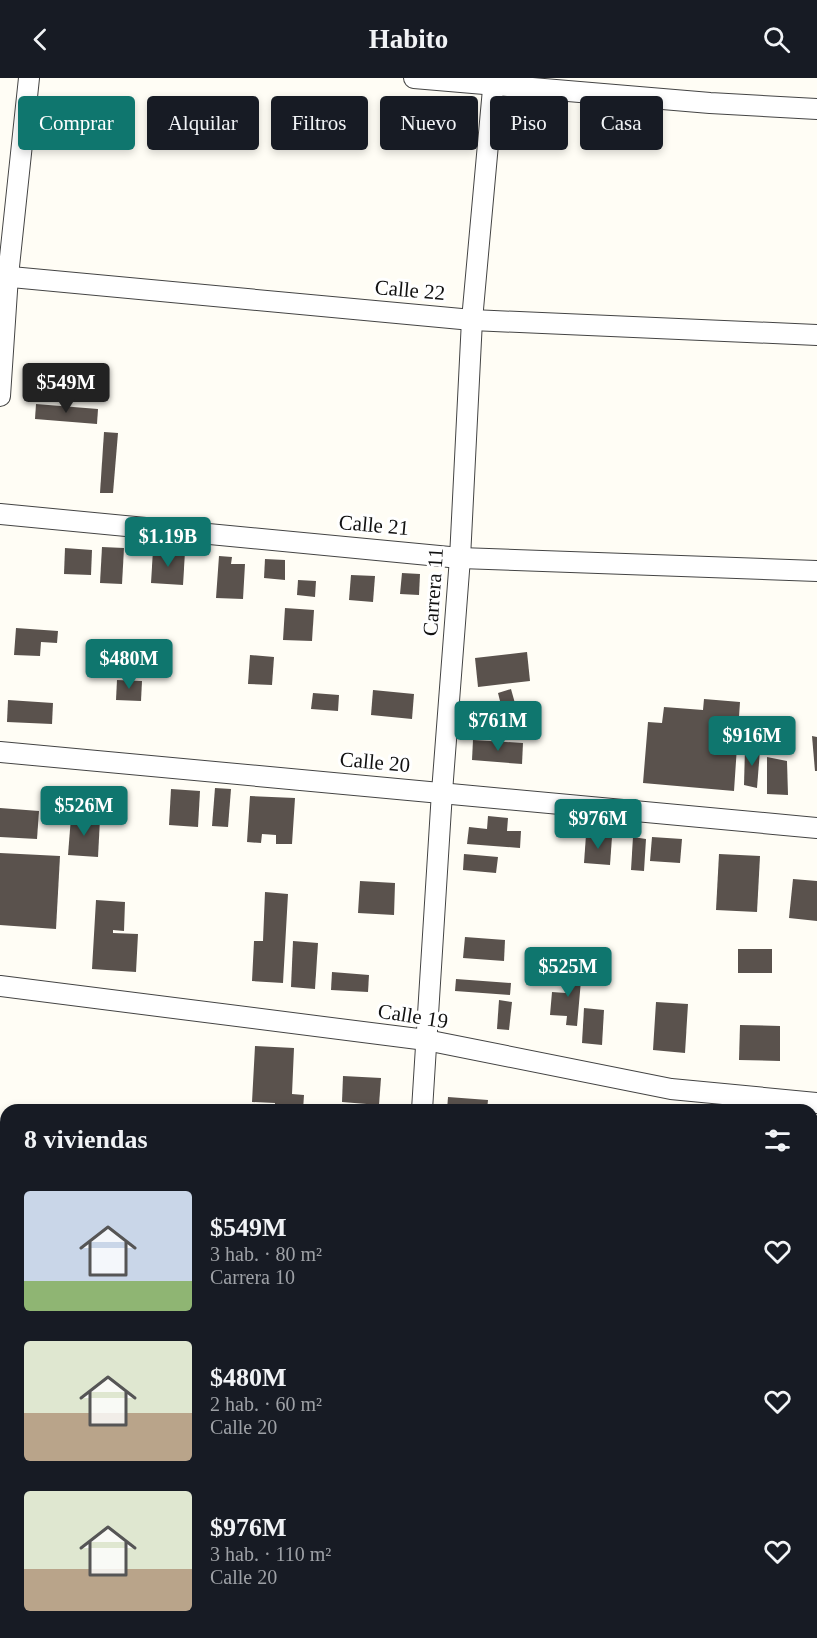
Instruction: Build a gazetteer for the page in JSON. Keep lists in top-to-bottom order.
{
  "streets": {
    "street": [
      "Calle 22",
      "Calle 21",
      "Carrera 11",
      "Calle 20",
      "Calle 19"
    ]
  },
  "crossings": [
    ["Calle 22", "Carrera 11"],
    ["Calle 21", "Carrera 11"],
    ["Carrera 11", "Calle 20"],
    ["Carrera 11", "Calle 19"]
  ],
  "page": {
    "header": "Habito",
    "chip": [
      "Comprar",
      "Alquilar",
      "Filtros",
      "Nuevo",
      "Piso",
      "Casa"
    ],
    "price": [
      "$549M",
      "$1.19B",
      "$480M",
      "$761M",
      "$916M",
      "$526M",
      "$976M",
      "$525M"
    ],
    "heading": "8 viviendas",
    "list": [
      {
        "name": "$549M",
        "note": "3 hab. · 80 m² · Carrera 10"
      },
      {
        "name": "$480M",
        "note": "2 hab. · 60 m² · Calle 20"
      },
      {
        "name": "$976M",
        "note": "3 hab. · 110 m² · Calle 20"
      }
    ]
  }
}
